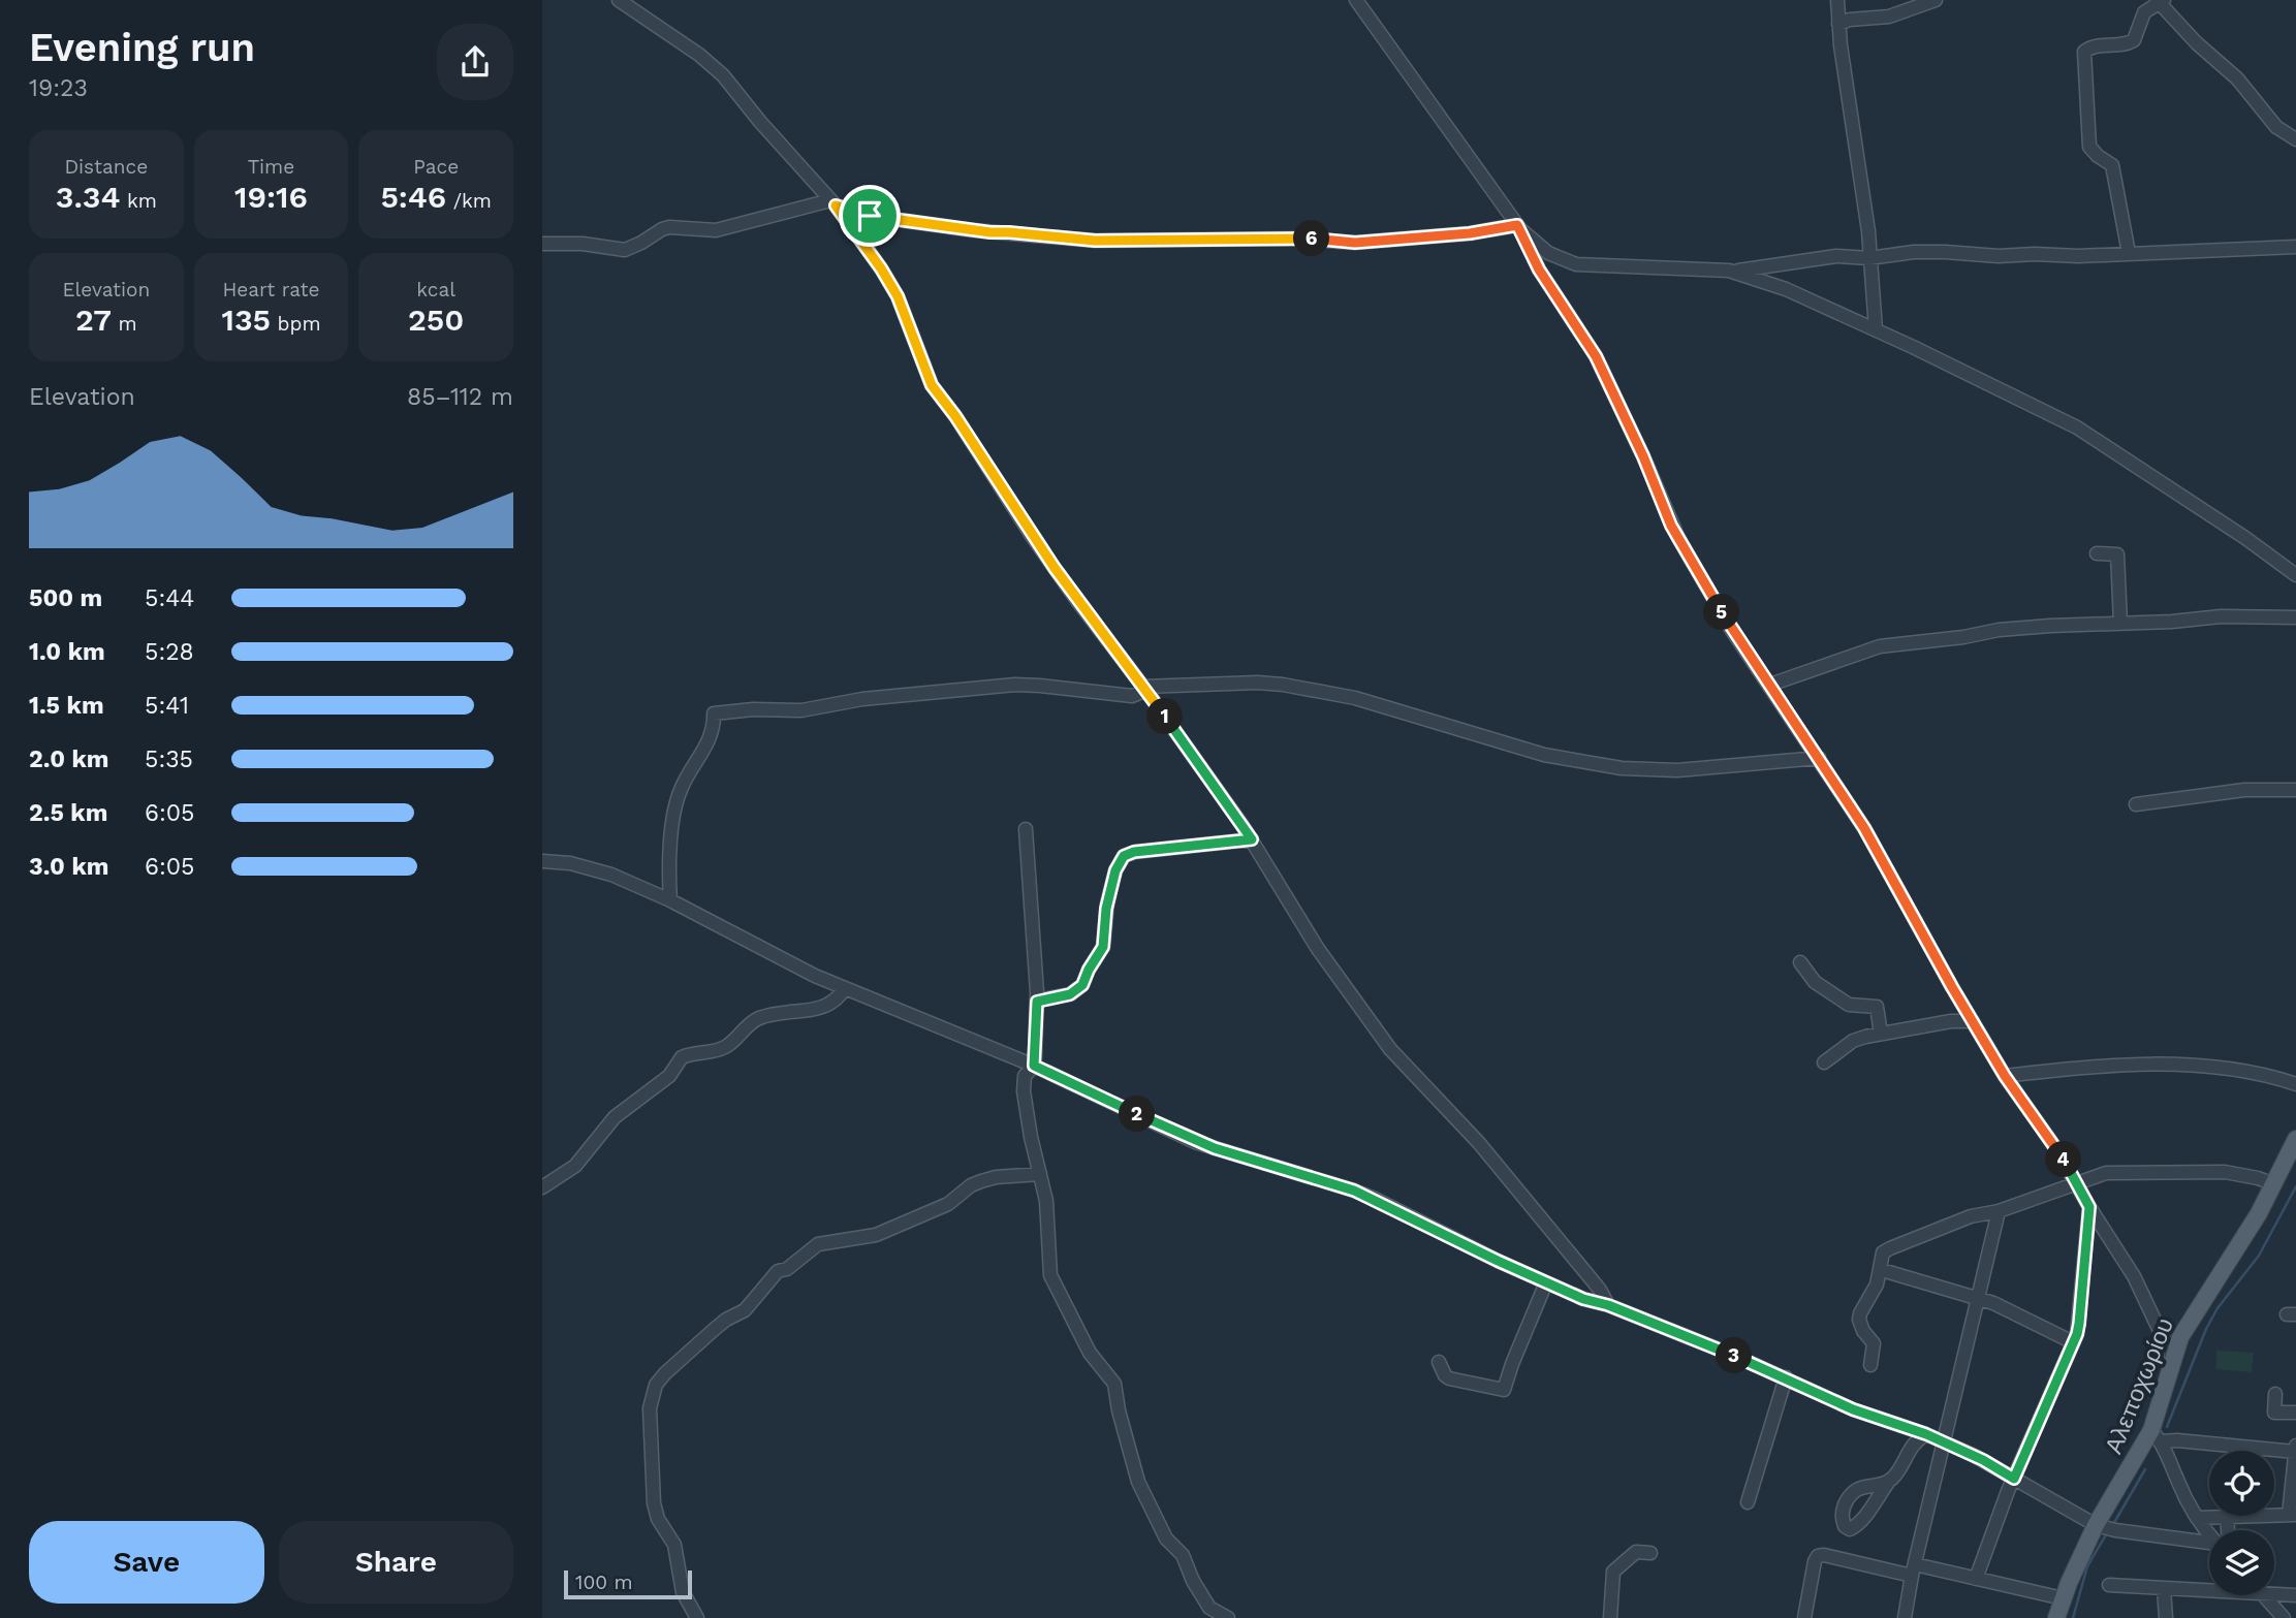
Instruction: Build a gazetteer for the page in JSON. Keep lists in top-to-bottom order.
{
  "streets": {
    "main road": ["Αλεποχωρίου"]
  },
  "scale_bar": "100 m",
  "page": {
    "heading": ["Evening run", "19:23"],
    "stats": [
      ["Distance", "3.34 km"],
      ["Time", "19:16"],
      ["Pace", "5:46 /km"],
      ["Elevation", "27 m"],
      ["Heart rate", "135 bpm"],
      ["kcal", "250"]
    ],
    "pins": [
      "6",
      "5",
      "1",
      "2",
      "4",
      "3"
    ],
    "chart": ["Elevation", "85–112 m"],
    "list": [
      {
        "name": "500 m",
        "note": "5:44"
      },
      {
        "name": "1.0 km",
        "note": "5:28"
      },
      {
        "name": "1.5 km",
        "note": "5:41"
      },
      {
        "name": "2.0 km",
        "note": "5:35"
      },
      {
        "name": "2.5 km",
        "note": "6:05"
      },
      {
        "name": "3.0 km",
        "note": "6:05"
      }
    ],
    "buttons": ["Save", "Share"],
    "scale": "100 m"
  }
}
